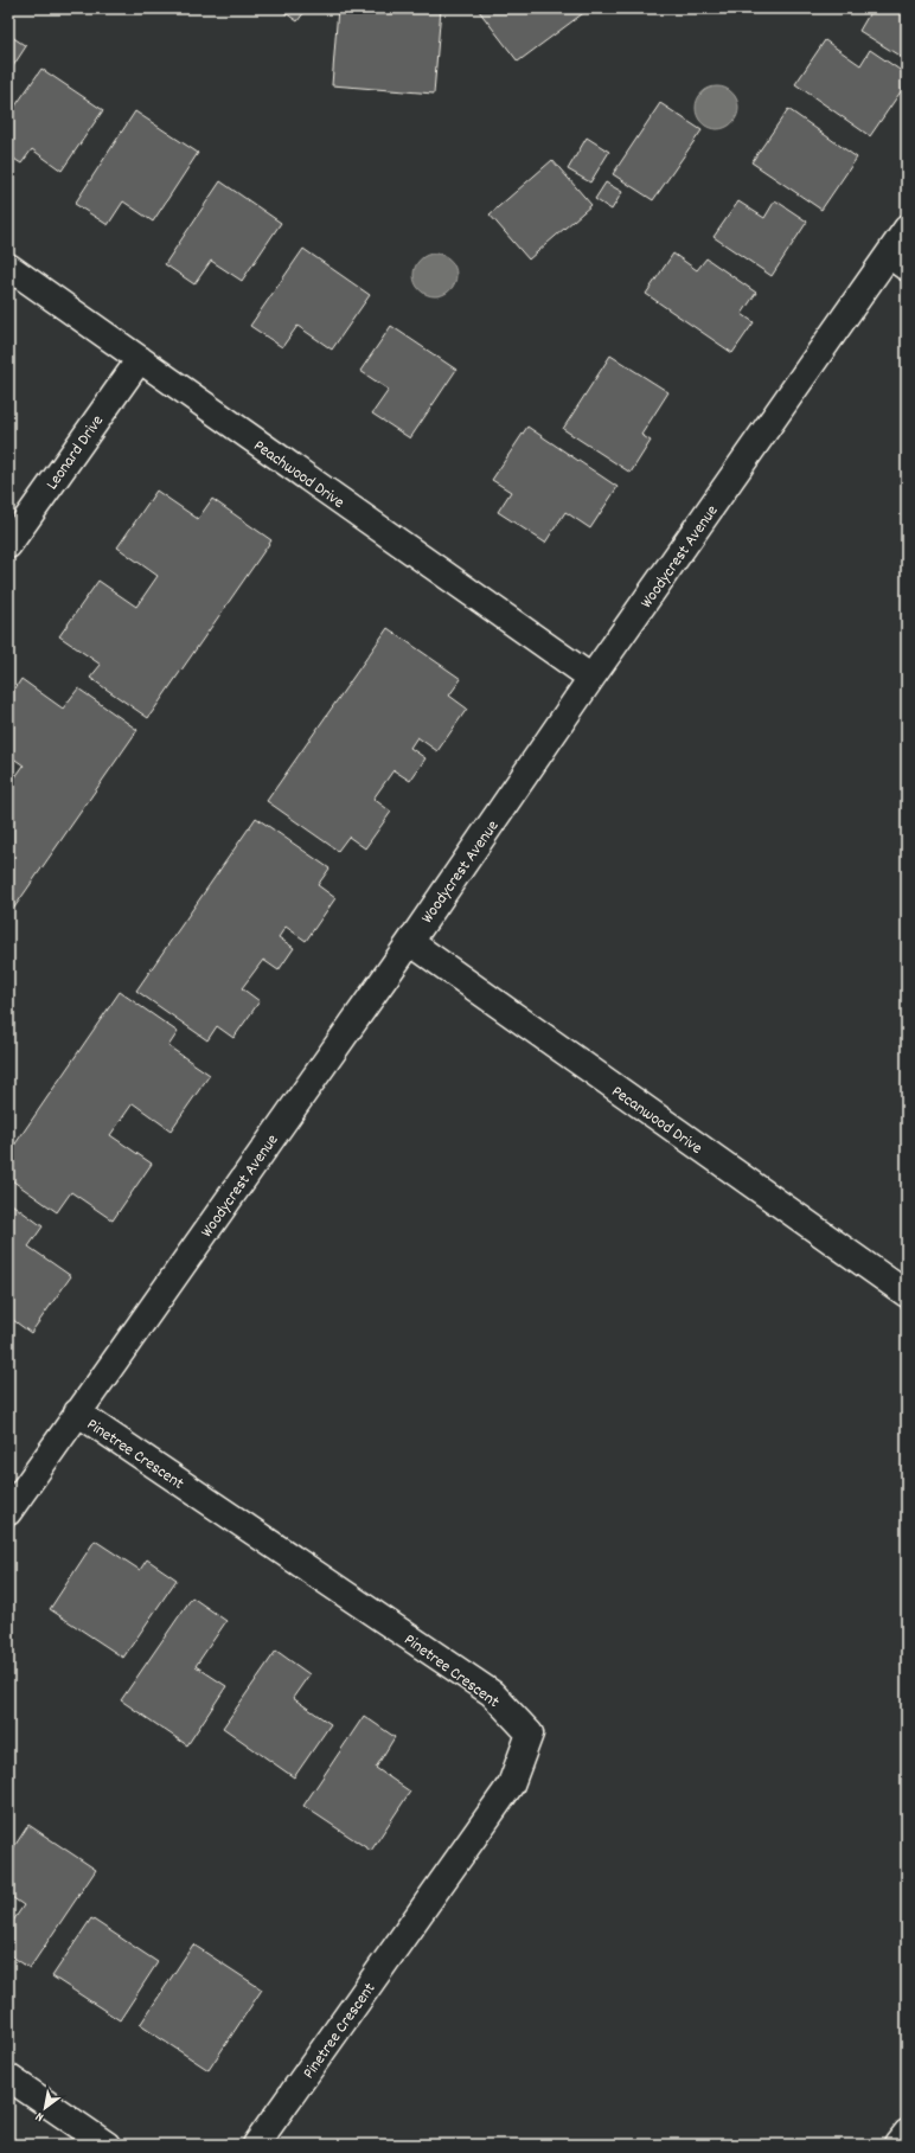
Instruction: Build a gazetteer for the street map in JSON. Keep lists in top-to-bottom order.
{
  "streets": {
    "street": [
      "Leonard Drive",
      "Peachwood Drive",
      "Woodycrest Avenue",
      "Pecanwood Drive",
      "Pinetree Crescent"
    ]
  },
  "crossings": [
    ["Leonard Drive", "Peachwood Drive"],
    ["Peachwood Drive", "Woodycrest Avenue"],
    ["Woodycrest Avenue", "Pecanwood Drive"],
    ["Woodycrest Avenue", "Pinetree Crescent"]
  ],
  "north": "bottom left"
}
